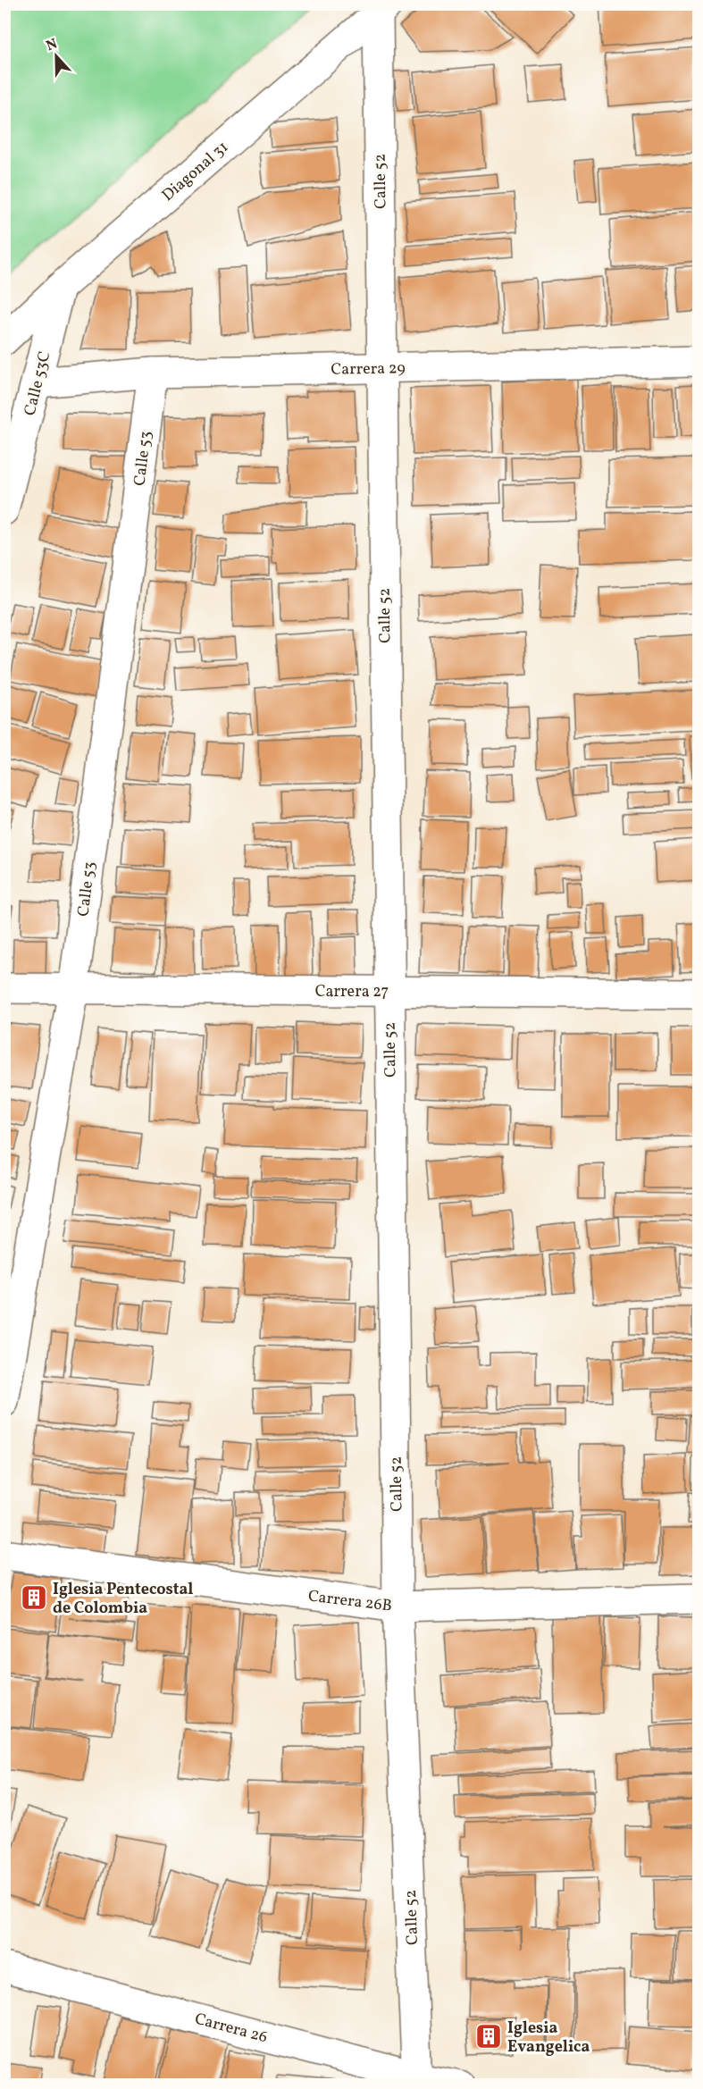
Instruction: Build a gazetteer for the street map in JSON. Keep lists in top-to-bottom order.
{
  "streets": {
    "street": [
      "Diagonal 31",
      "Calle 52",
      "Carrera 29",
      "Calle 53C",
      "Calle 53",
      "Carrera 27",
      "Carrera 26B",
      "Carrera 26"
    ]
  },
  "crossings": [
    ["Diagonal 31", "Calle 52"],
    ["Diagonal 31", "Calle 53C"],
    ["Calle 52", "Carrera 29"],
    ["Calle 52", "Carrera 27"],
    ["Calle 52", "Carrera 26B"],
    ["Calle 52", "Carrera 26"],
    ["Carrera 29", "Calle 53C"],
    ["Carrera 29", "Calle 53"],
    ["Calle 53", "Carrera 27"]
  ],
  "places": {
    "building": ["Iglesia Pentecostal de Colombia", "Iglesia Evangelica"]
  },
  "north": "top"
}
